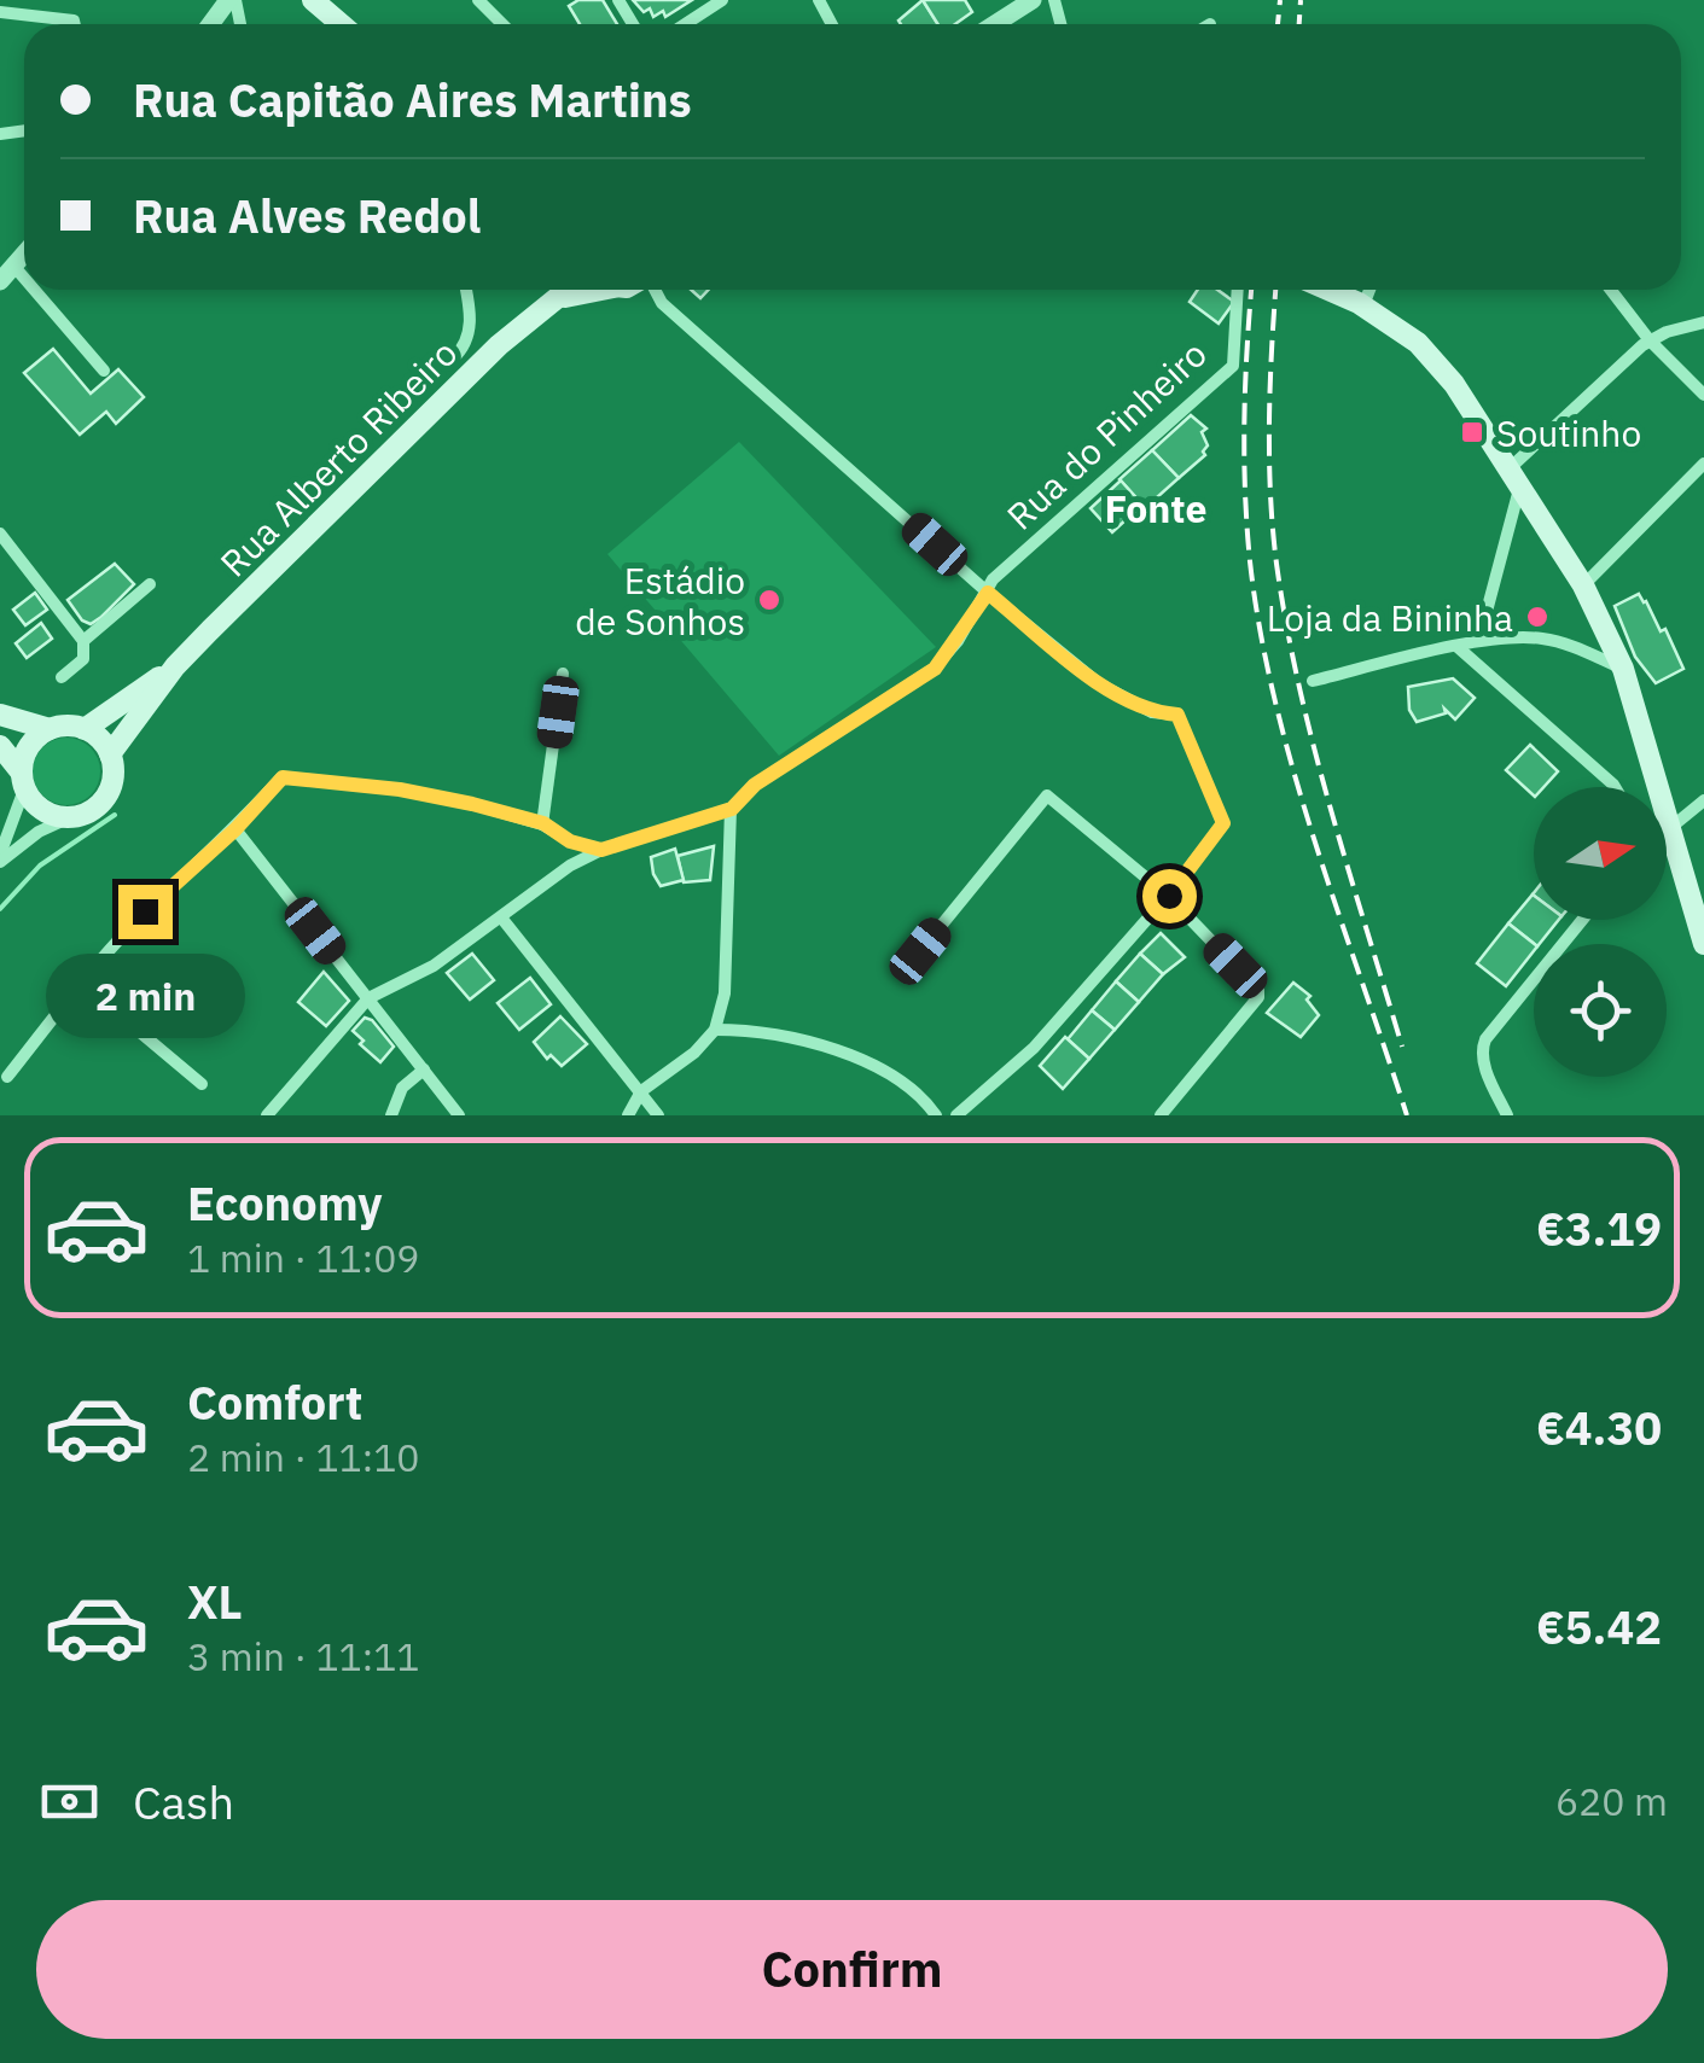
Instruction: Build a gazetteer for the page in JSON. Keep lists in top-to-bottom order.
{
  "streets": {
    "main road": ["Rua Alberto Ribeiro"],
    "street": ["Rua do Pinheiro"]
  },
  "districts": ["Fonte"],
  "places": {
    "transit": ["Soutinho"],
    "other": ["Estádio de Sonhos", "Loja da Bininha"]
  },
  "north": "right",
  "page": {
    "banner": ["Rua Capitão Aires Martins", "Rua Alves Redol"],
    "bubble": "2 min",
    "list": [
      {
        "name": "Economy",
        "note": "1 min · 11:09",
        "value": "€3.19"
      },
      {
        "name": "Comfort",
        "note": "2 min · 11:10",
        "value": "€4.30"
      },
      {
        "name": "XL",
        "note": "3 min · 11:11",
        "value": "€5.42"
      }
    ],
    "pay": ["Cash", "620 m"],
    "buttons": "Confirm"
  }
}
